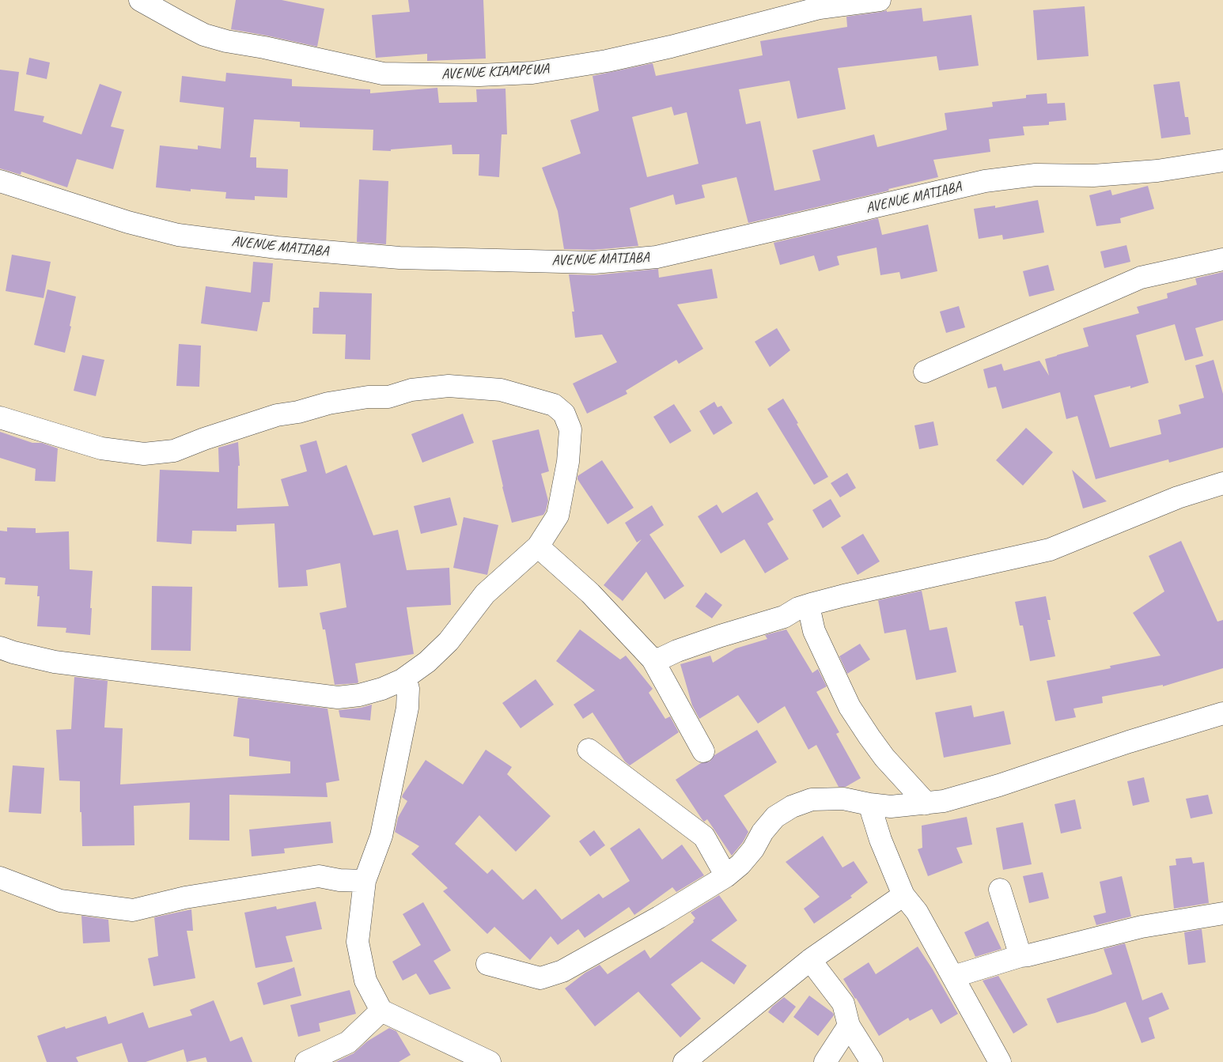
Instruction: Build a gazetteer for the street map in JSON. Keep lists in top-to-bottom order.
{
  "streets": {
    "street": ["AVENUE KIAMPEWA", "AVENUE MATIABA"]
  }
}
